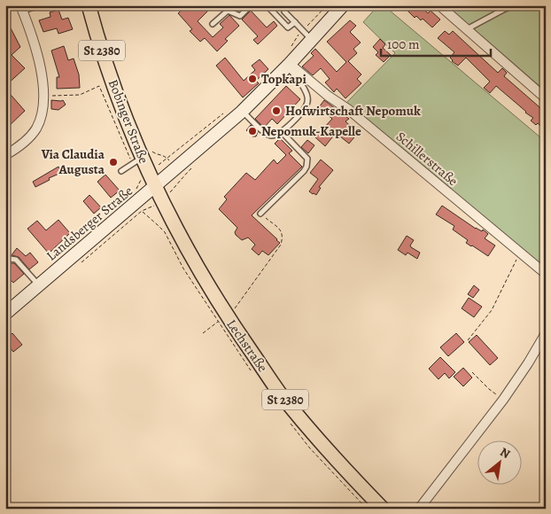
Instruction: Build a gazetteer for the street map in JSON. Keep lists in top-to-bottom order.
{
  "streets": {
    "main road": ["St 2380", "Bobinger Straße", "Lechstraße"],
    "street": ["Schillerstraße", "Landsberger Straße"]
  },
  "crossings": [
    ["Bobinger Straße", "Landsberger Straße"],
    ["Bobinger Straße", "Lechstraße"],
    ["Schillerstraße", "Landsberger Straße"],
    ["Landsberger Straße", "Lechstraße"]
  ],
  "places": [
    "Topkapi",
    "Hofwirtschaft Nepomuk",
    "Nepomuk-Kapelle",
    "Via Claudia Augusta"
  ],
  "scale_bar": "100 m",
  "north": "top right"
}
